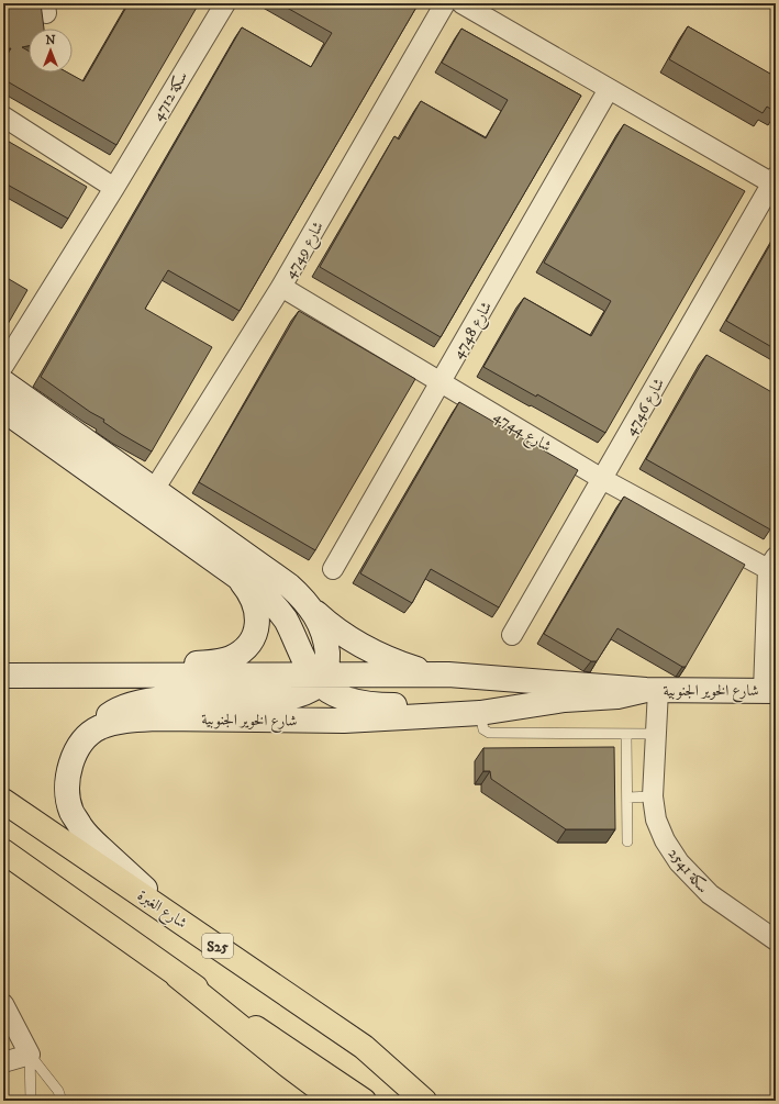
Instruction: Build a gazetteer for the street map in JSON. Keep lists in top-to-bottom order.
{
  "streets": {
    "main road": ["شارع الغبرة", "S25"],
    "street": [
      "سكة 4712",
      "4749 شارع",
      "4748 شارع",
      "4746 شارع",
      "4744 شارع",
      "شارع الخوير الجنوبية",
      "سكة 2541"
    ]
  },
  "crossings": [
    ["4749 شارع", "4744 شارع"],
    ["4748 شارع", "4744 شارع"],
    ["4746 شارع", "4744 شارع"],
    ["شارع الخوير الجنوبية", "سكة 2541"],
    ["شارع الخوير الجنوبية", "شارع الغبرة"]
  ],
  "north": "top"
}
